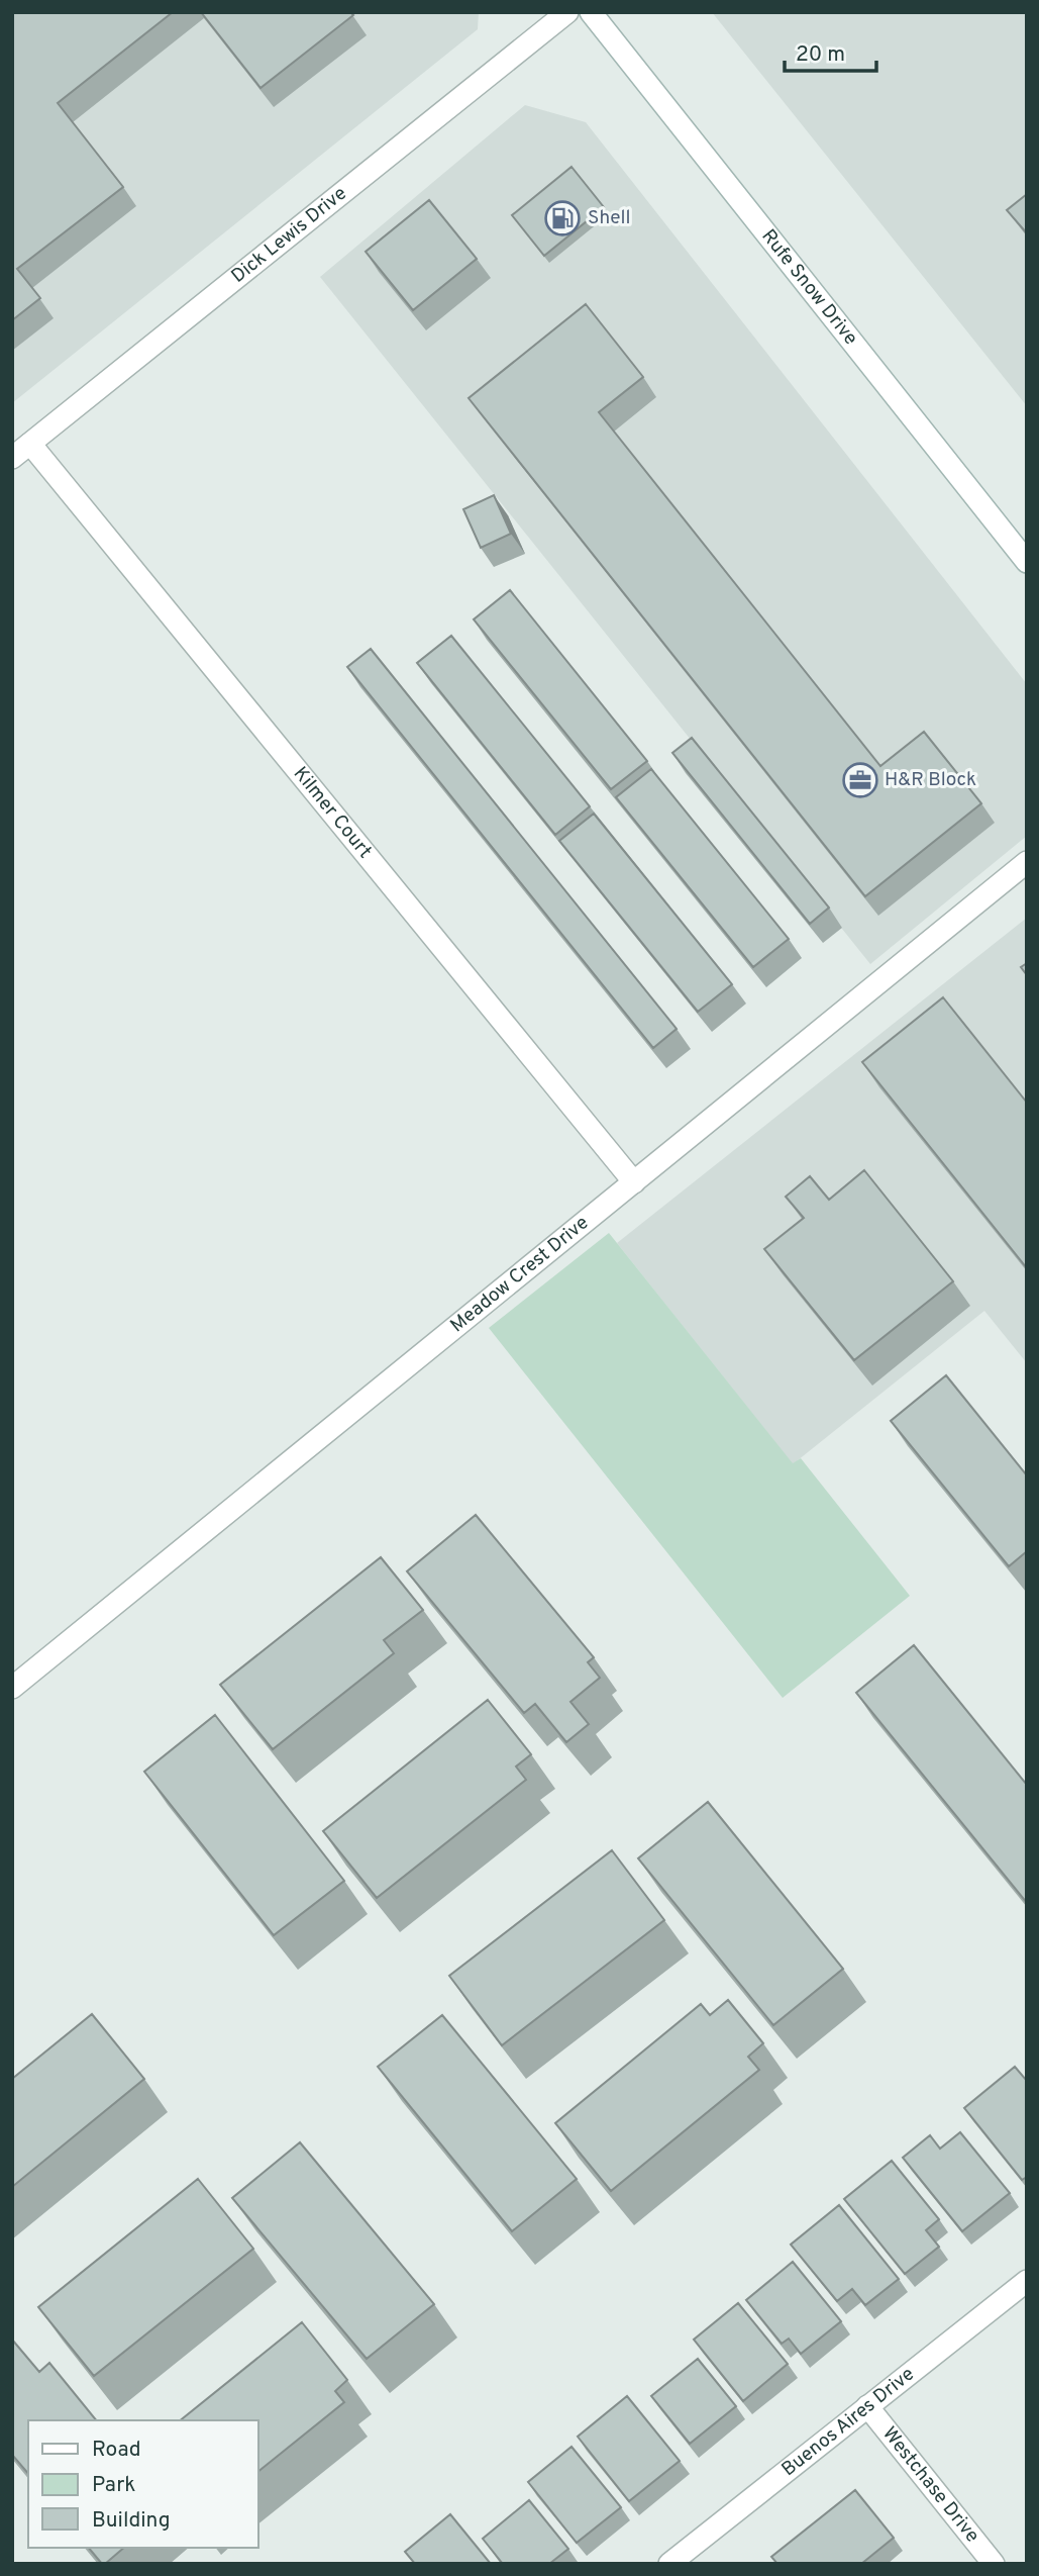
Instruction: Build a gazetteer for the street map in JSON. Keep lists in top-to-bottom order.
{
  "streets": {
    "street": [
      "Dick Lewis Drive",
      "Rufe Snow Drive",
      "Kilmer Court",
      "Meadow Crest Drive",
      "Buenos Aires Drive",
      "Westchase Drive"
    ]
  },
  "crossings": [
    ["Dick Lewis Drive", "Kilmer Court"],
    ["Kilmer Court", "Meadow Crest Drive"],
    ["Buenos Aires Drive", "Westchase Drive"]
  ],
  "places": {
    "fuel station": ["Shell"],
    "office": ["H&R Block"]
  },
  "legend": ["Road", "Park", "Building"],
  "scale_bar": "20 m"
}
